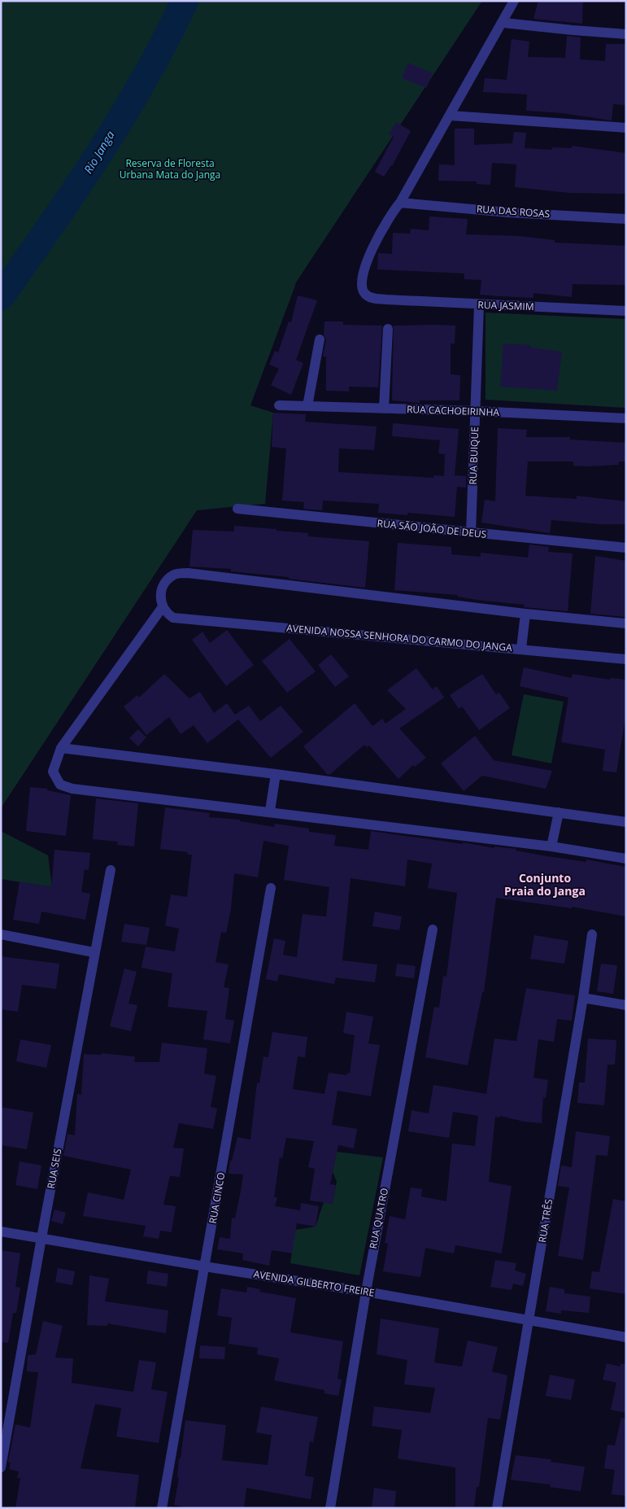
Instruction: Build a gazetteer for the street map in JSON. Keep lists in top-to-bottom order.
{
  "streets": {
    "street": [
      "RUA DAS ROSAS",
      "RUA JASMIM",
      "RUA CACHOEIRINHA",
      "RUA BUIQUE",
      "RUA SÃO JOÃO DE DEUS",
      "AVENIDA NOSSA SENHORA DO CARMO DO JANGA",
      "RUA SEIS",
      "RUA CINCO",
      "RUA QUATRO",
      "RUA TRÊS",
      "AVENIDA GILBERTO FREIRE"
    ]
  },
  "crossings": [
    ["RUA DAS ROSAS", "RUA JASMIM"],
    ["RUA JASMIM", "RUA BUIQUE"],
    ["RUA CACHOEIRINHA", "RUA BUIQUE"],
    ["RUA BUIQUE", "RUA SÃO JOÃO DE DEUS"],
    ["RUA SEIS", "AVENIDA GILBERTO FREIRE"],
    ["RUA CINCO", "AVENIDA GILBERTO FREIRE"],
    ["RUA QUATRO", "AVENIDA GILBERTO FREIRE"],
    ["RUA TRÊS", "AVENIDA GILBERTO FREIRE"]
  ],
  "districts": ["Conjunto Praia do Janga"],
  "water": ["Rio Janga"],
  "parks": ["Reserva de Floresta Urbana Mata do Janga"]
}
